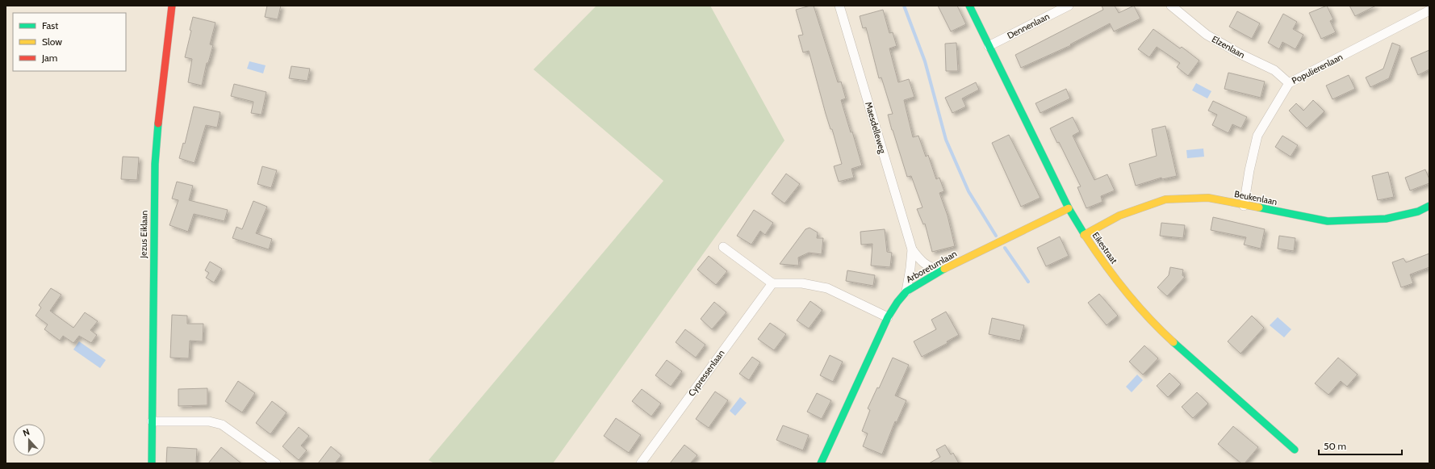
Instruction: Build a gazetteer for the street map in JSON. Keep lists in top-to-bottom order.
{
  "streets": {
    "street": [
      "Dennenlaan",
      "Elzenlaan",
      "Populierenlaan",
      "Maesdelleweg",
      "Beukenlaan",
      "Jezus Eiklaan",
      "Eikestraat",
      "Arboretumlaan",
      "Cypressenlaan"
    ]
  },
  "crossings": [
    ["Dennenlaan", "Eikestraat"],
    ["Elzenlaan", "Populierenlaan"],
    ["Populierenlaan", "Beukenlaan"],
    ["Maesdelleweg", "Arboretumlaan"],
    ["Beukenlaan", "Eikestraat"],
    ["Eikestraat", "Arboretumlaan"]
  ],
  "legend": ["Fast", "Slow", "Jam"],
  "scale_bar": "50 m",
  "north": "top"
}
